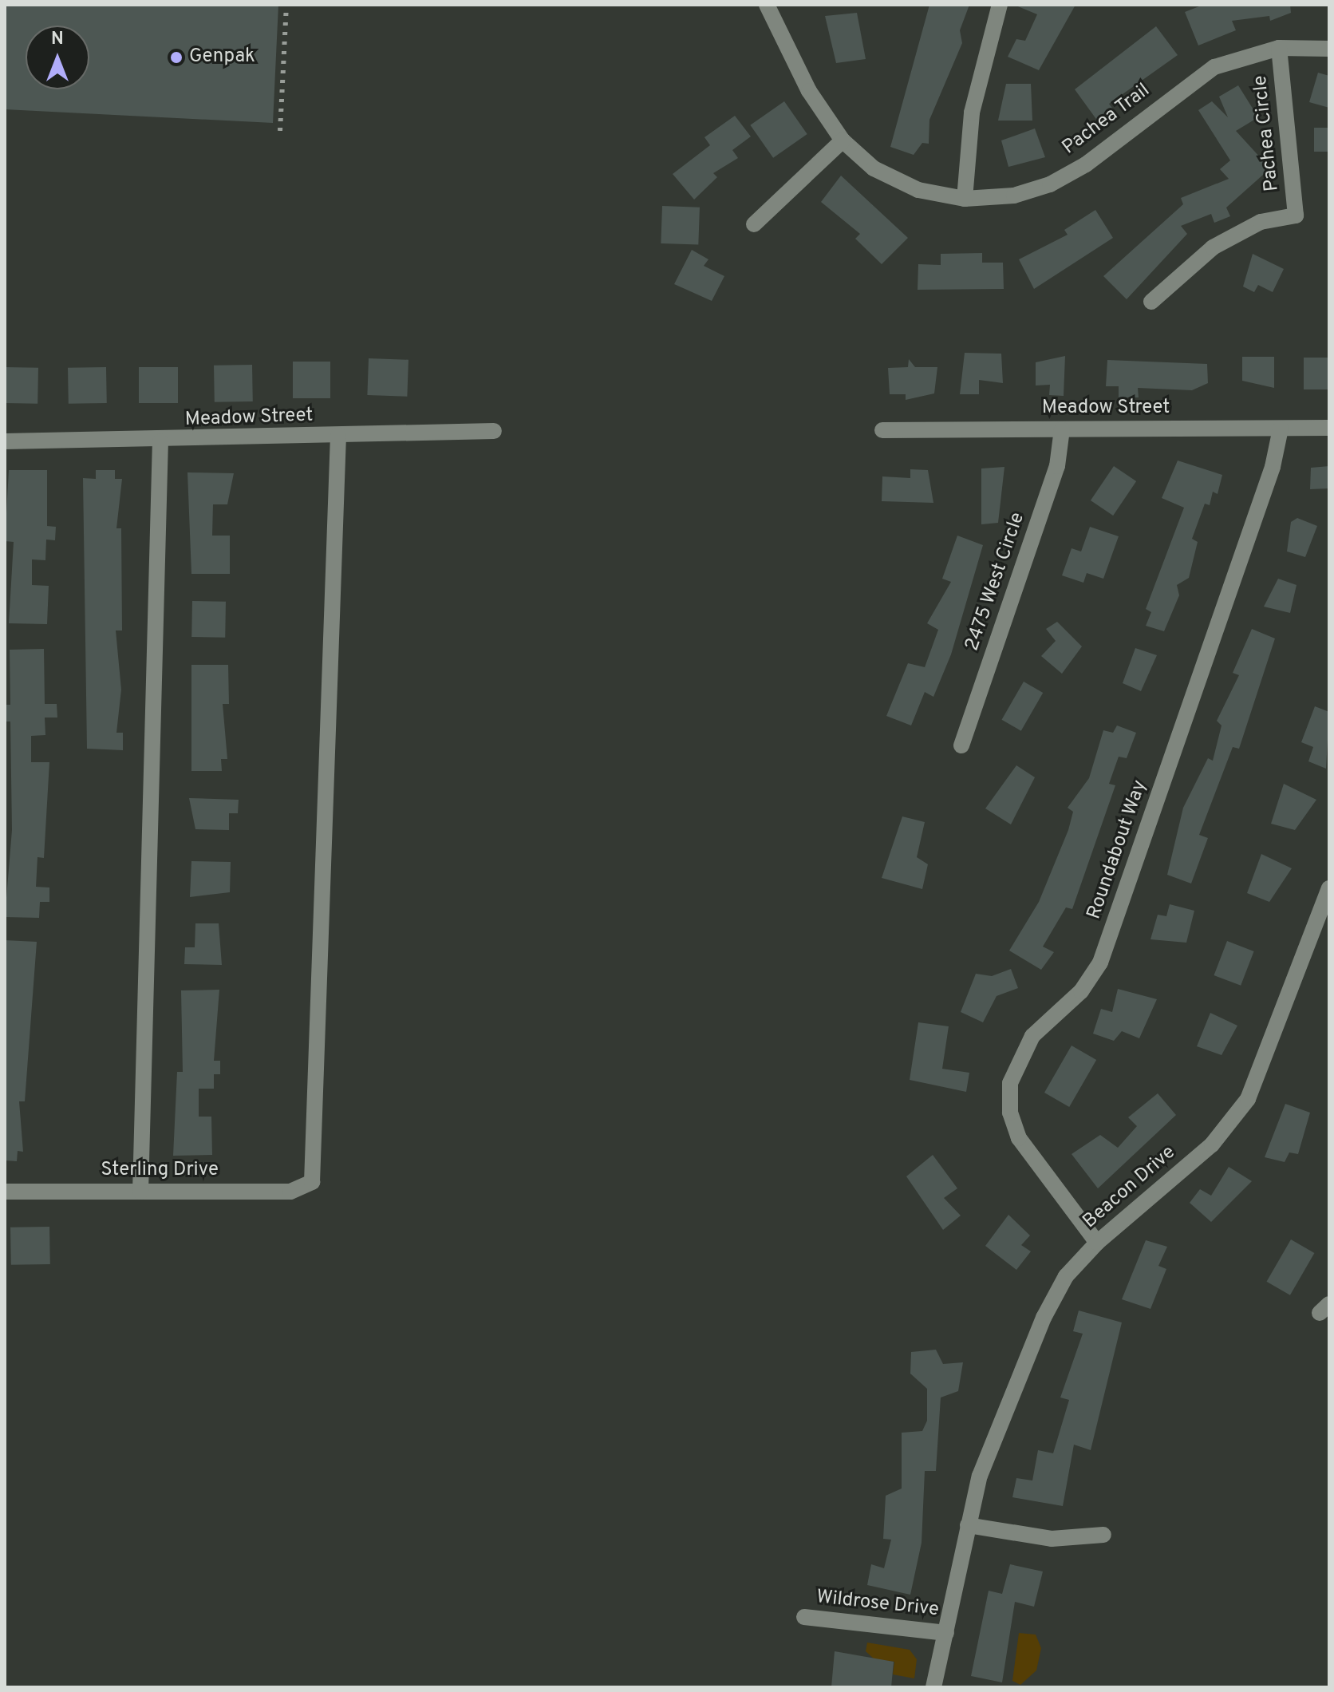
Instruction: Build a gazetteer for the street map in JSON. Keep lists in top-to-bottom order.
{
  "streets": {
    "street": [
      "Pachea Trail",
      "Pachea Circle",
      "Meadow Street",
      "2475 West Circle",
      "Roundabout Way",
      "Sterling Drive",
      "Beacon Drive",
      "Wildrose Drive"
    ]
  },
  "crossings": [
    ["Pachea Trail", "Pachea Circle"],
    ["Meadow Street", "2475 West Circle"],
    ["Meadow Street", "Roundabout Way"],
    ["Meadow Street", "Sterling Drive"],
    ["Roundabout Way", "Beacon Drive"],
    ["Beacon Drive", "Wildrose Drive"]
  ],
  "places": ["Genpak"],
  "north": "top"
}
